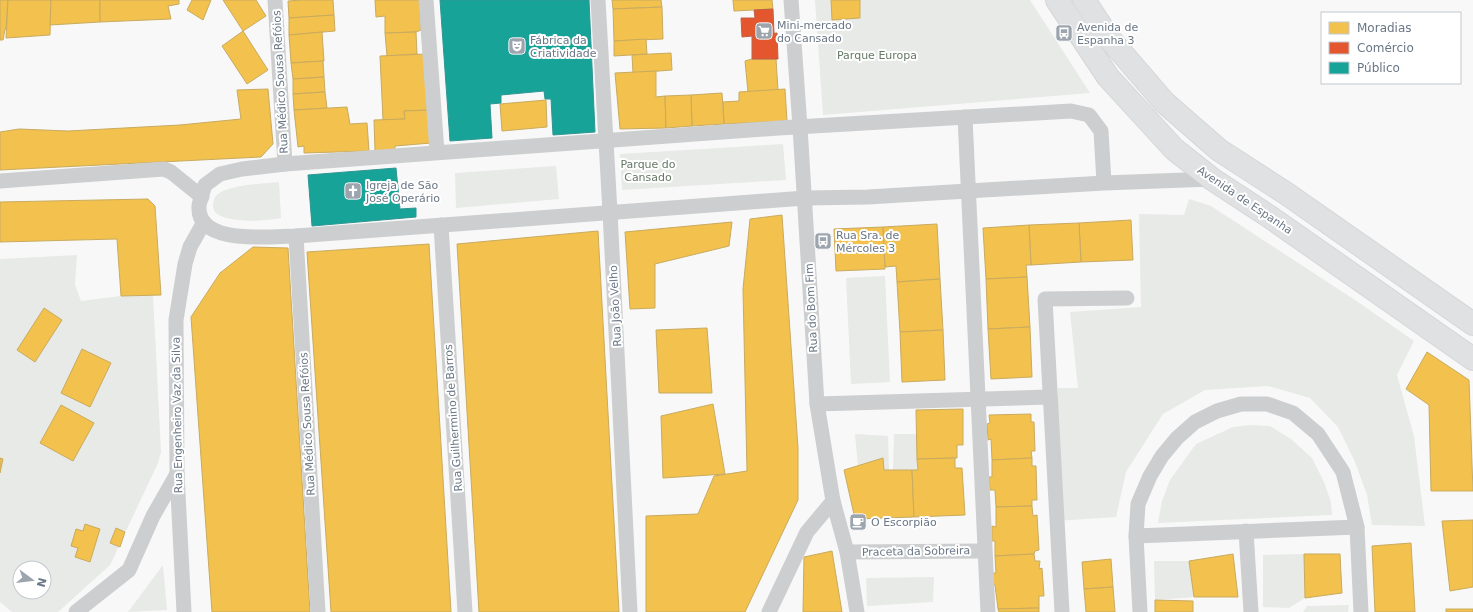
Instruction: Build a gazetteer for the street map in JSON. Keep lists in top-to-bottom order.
{
  "streets": {
    "main road": ["Avenida de Espanha"],
    "street": [
      "Rua Médico Sousa Refóios",
      "Rua João Velho",
      "Rua do Bom Fim",
      "Rua Engenheiro Vaz da Silva",
      "Rua Guilhermino de Barros",
      "Praceta da Sobreira"
    ]
  },
  "crossings": [
    ["Rua do Bom Fim", "Praceta da Sobreira"]
  ],
  "parks": ["Parque Europa", "Parque do Cansado"],
  "places": {
    "supermarket": ["Mini-mercado do Cansado"],
    "bus stop": ["Avenida de Espanha 3", "Rua Sra. de Mércoles 3"],
    "theatre": ["Fábrica da Criatividade"],
    "church": ["Igreja de São José Operário"],
    "cafe": ["O Escorpião"]
  },
  "legend": ["Moradias", "Comércio", "Público"],
  "north": "right"
}
